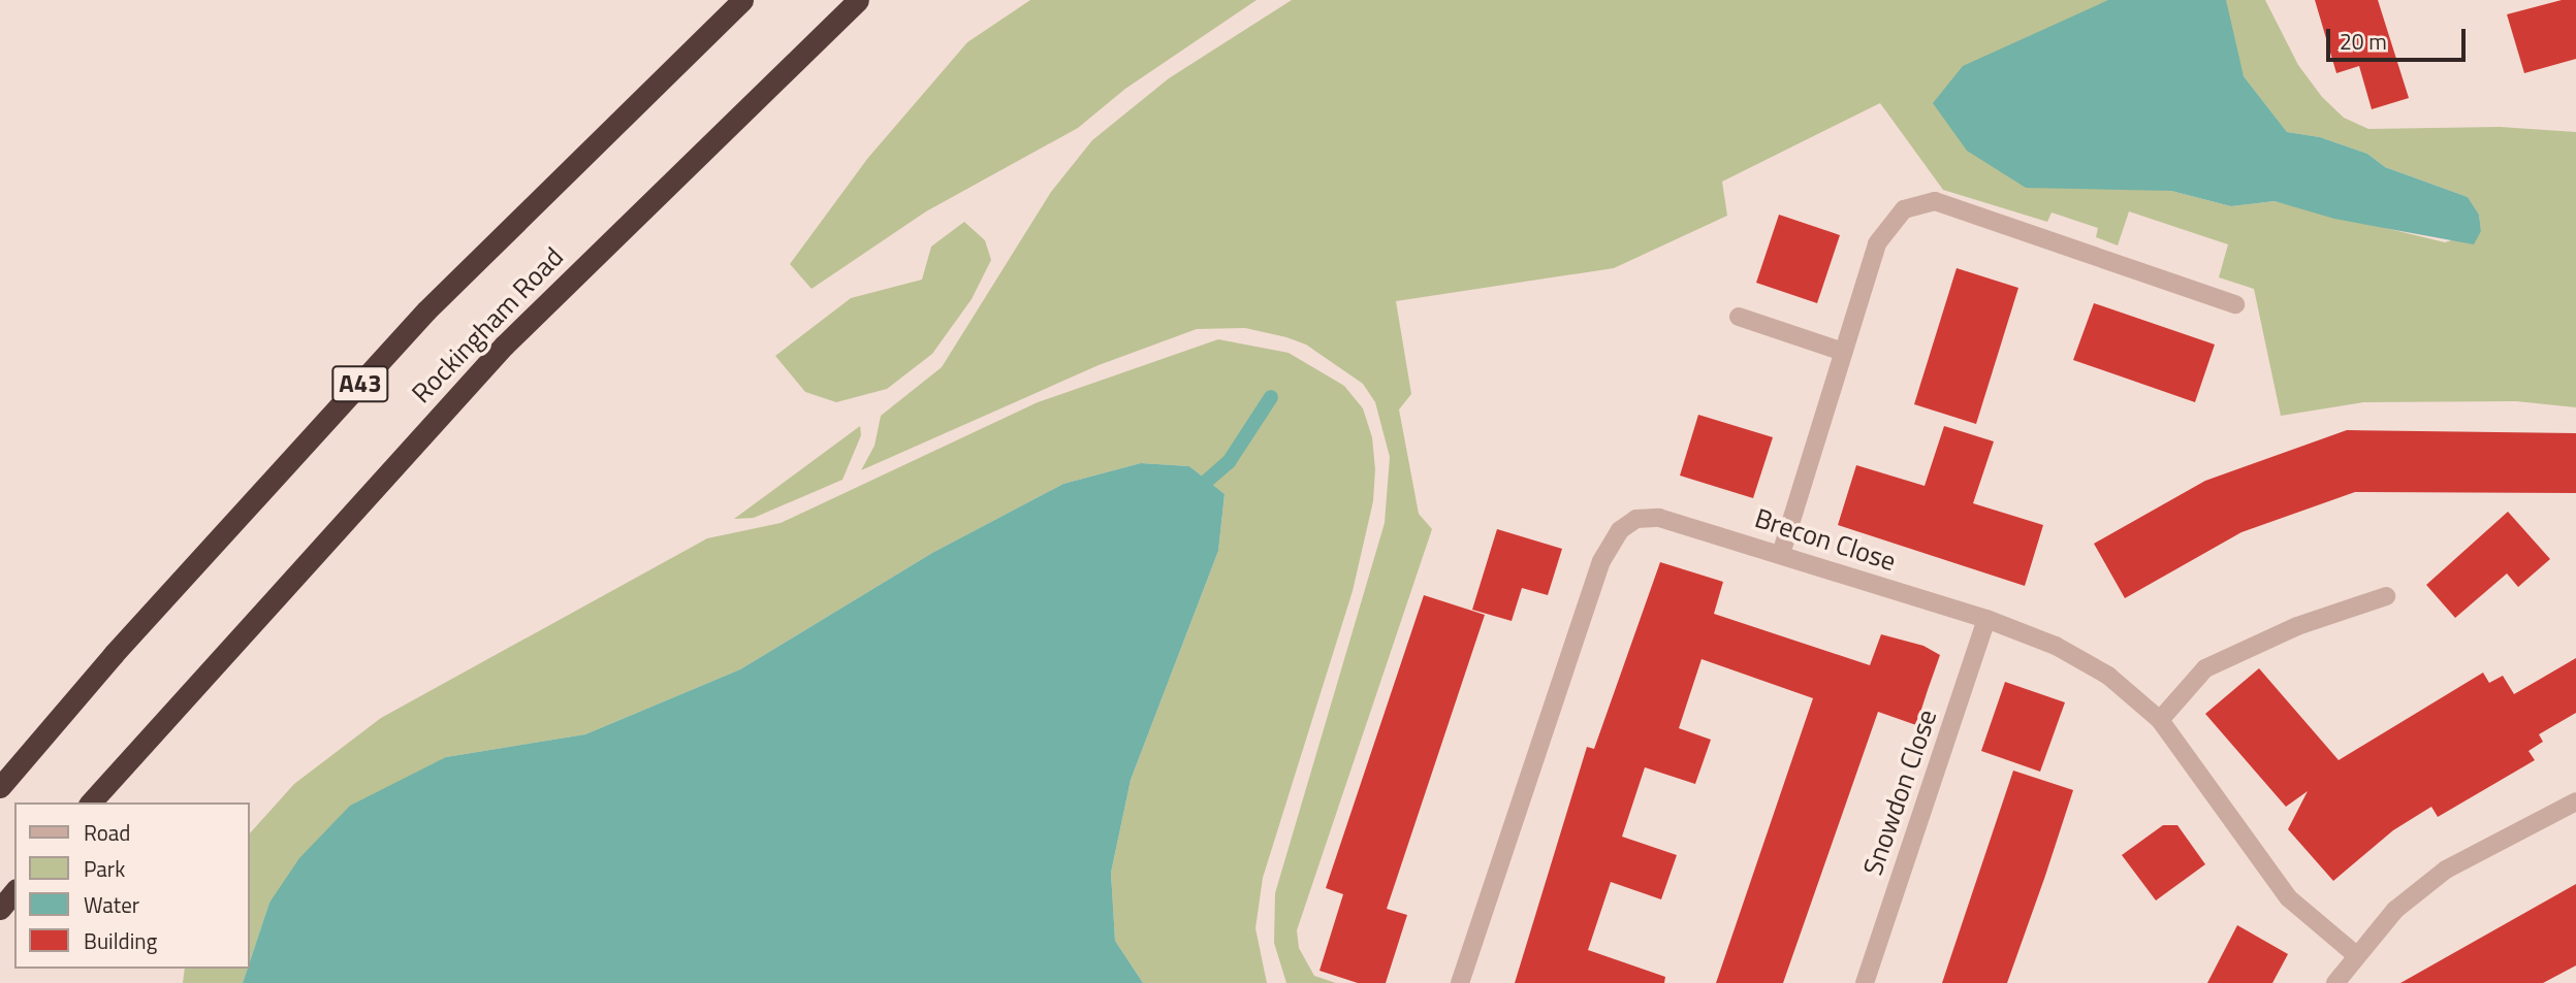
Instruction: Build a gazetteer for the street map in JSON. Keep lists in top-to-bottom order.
{
  "streets": {
    "highway": ["Rockingham Road", "A43"],
    "street": ["Brecon Close", "Snowdon Close"]
  },
  "crossings": [
    ["Brecon Close", "Snowdon Close"]
  ],
  "legend": [
    "Road",
    "Park",
    "Water",
    "Building"
  ],
  "scale_bar": "20 m"
}
